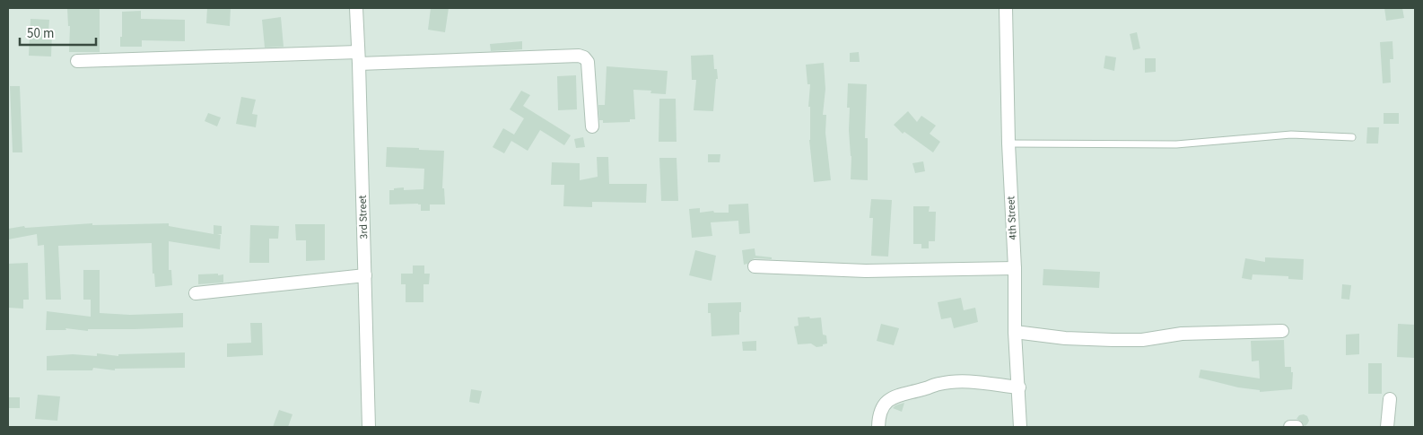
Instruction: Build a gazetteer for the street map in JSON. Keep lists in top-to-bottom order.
{
  "streets": {
    "street": ["3rd Street", "4th Street"]
  },
  "scale_bar": "50 m"
}
